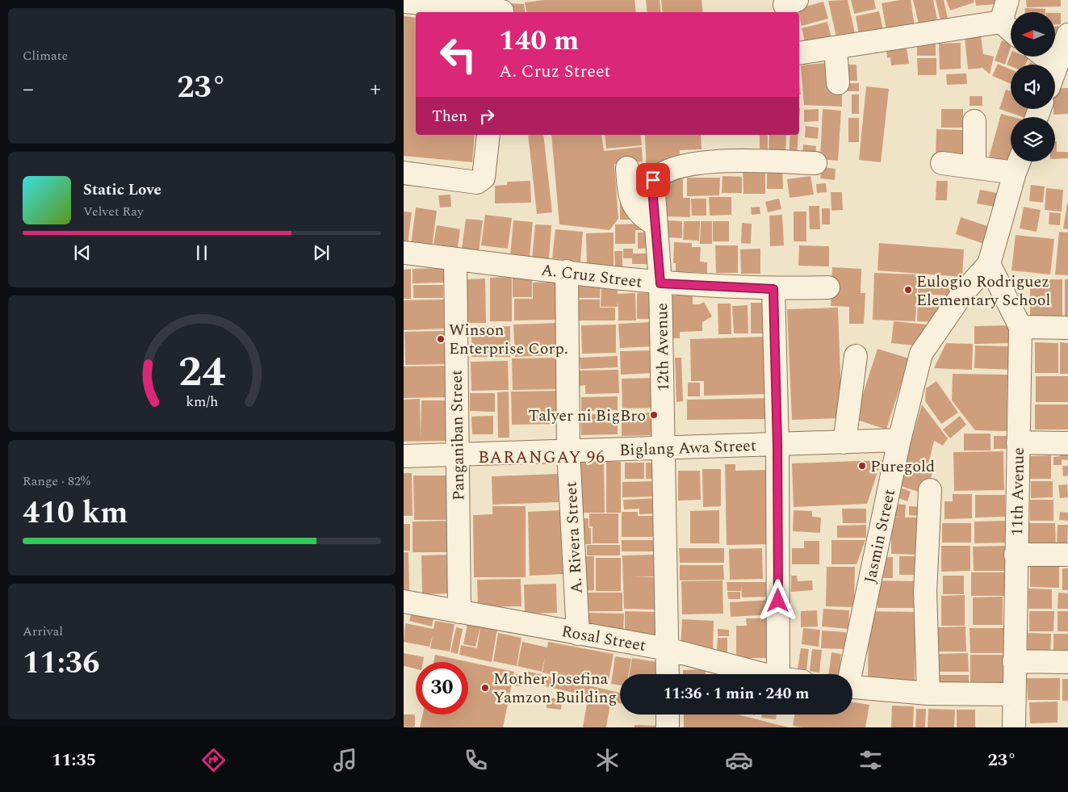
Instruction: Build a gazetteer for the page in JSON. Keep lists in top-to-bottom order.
{
  "streets": {
    "street": [
      "A. Cruz Street",
      "12th Avenue",
      "Panganiban Street",
      "Biglang Awa Street",
      "11th Avenue",
      "Jasmin Street",
      "A. Rivera Street",
      "Rosal Street"
    ]
  },
  "crossings": [
    ["A. Cruz Street", "12th Avenue"],
    ["A. Cruz Street", "Panganiban Street"],
    ["A. Cruz Street", "A. Rivera Street"],
    ["12th Avenue", "Biglang Awa Street"],
    ["12th Avenue", "Rosal Street"],
    ["Panganiban Street", "Biglang Awa Street"],
    ["Panganiban Street", "Rosal Street"],
    ["Biglang Awa Street", "Jasmin Street"],
    ["Biglang Awa Street", "A. Rivera Street"],
    ["11th Avenue", "Jasmin Street"],
    ["A. Rivera Street", "Rosal Street"]
  ],
  "districts": ["BARANGAY 96"],
  "places": [
    "Eulogio Rodriguez Elementary School",
    "Winson Enterprise Corp.",
    "Talyer ni BigBro",
    "Puregold",
    "Mother Josefina Yamzon Building"
  ],
  "north": "left",
  "page": {
    "tile": [
      "Climate",
      ["Range · 82%", "410 km"],
      ["Arrival", "11:36"]
    ],
    "turn": ["140 m", "A. Cruz Street"],
    "heat": ["−", "23°", "+"],
    "then": "Then",
    "song": ["Static Love", "Velvet Ray"],
    "limit": "30",
    "trip": "11:36 · 1 min · 240 m",
    "tabs": ["11:35", "23°"],
    "gauge": ["24", "km/h"]
  }
}
